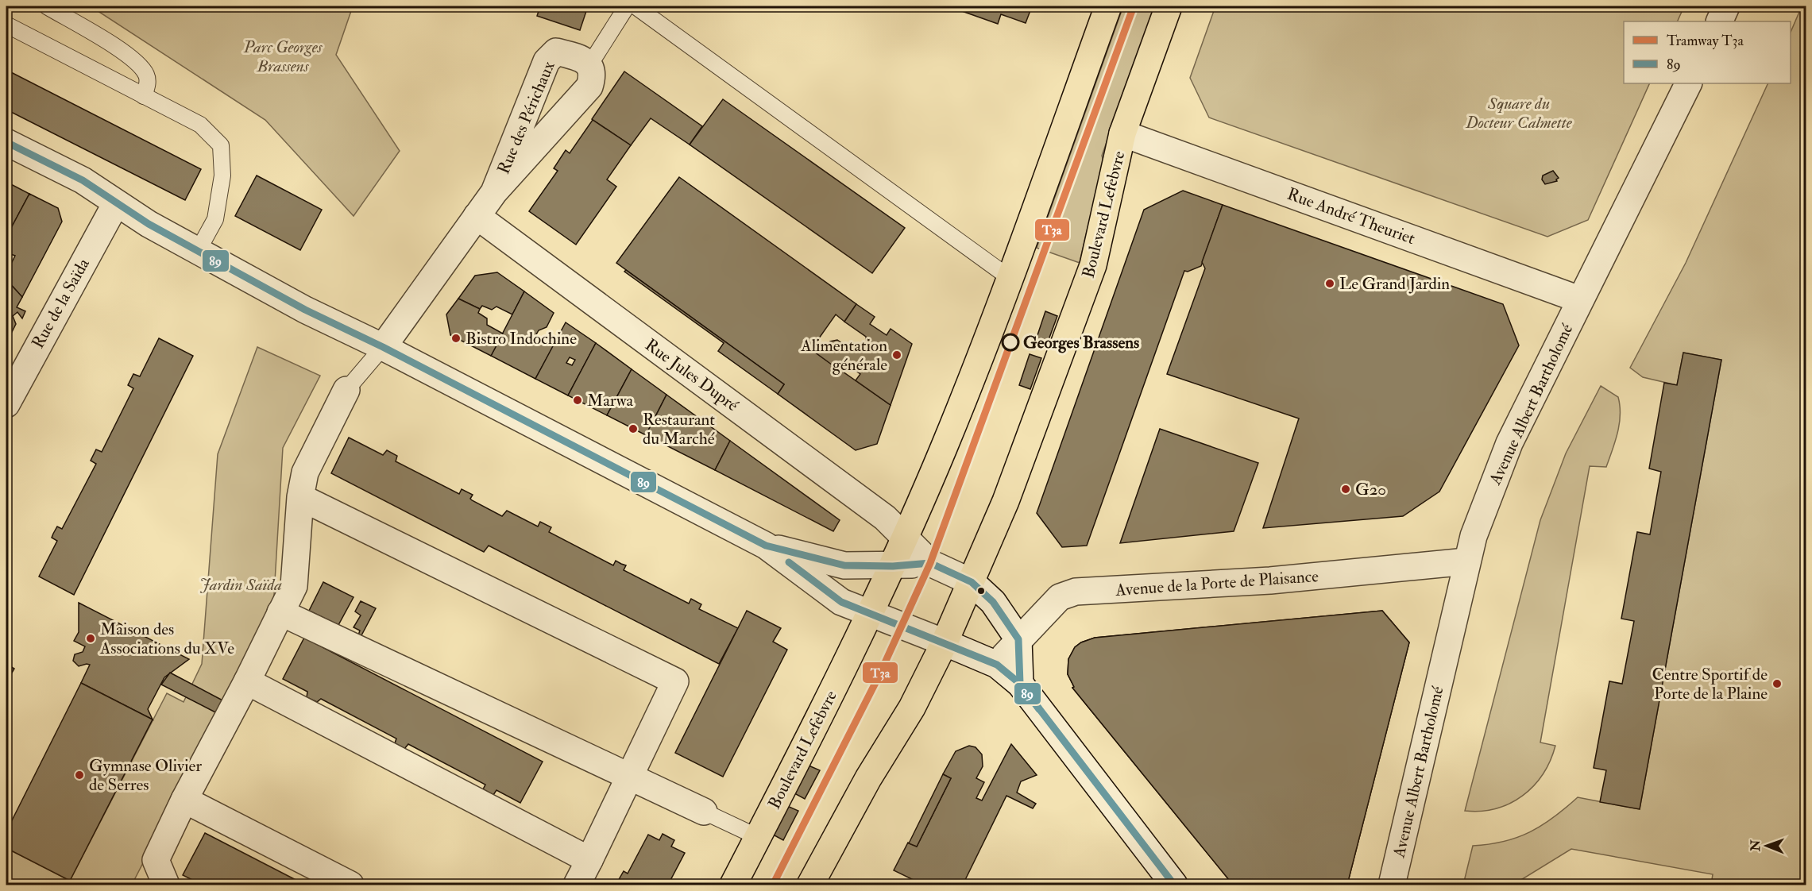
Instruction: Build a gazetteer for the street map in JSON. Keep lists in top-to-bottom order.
{
  "streets": {
    "main road": ["Boulevard Lefebvre"],
    "street": [
      "Rue des Périchaux",
      "Rue André Theuriet",
      "Rue de la Saïda",
      "Rue Jules Dupré",
      "Avenue Albert Bartholomé",
      "Avenue de la Porte de Plaisance"
    ]
  },
  "crossings": [
    ["Rue des Périchaux", "Rue Jules Dupré"],
    ["Boulevard Lefebvre", "Rue André Theuriet"],
    ["Boulevard Lefebvre", "Rue Jules Dupré"],
    ["Rue André Theuriet", "Avenue Albert Bartholomé"],
    ["Avenue Albert Bartholomé", "Avenue de la Porte de Plaisance"]
  ],
  "parks": ["Parc Georges Brassens", "Square du Docteur Calmette", "Jardin Saïda"],
  "places": [
    "Le Grand Jardin",
    "Bistro Indochine",
    "Georges Brassens",
    "Alimentation générale",
    "Marwa",
    "Restaurant du Marché",
    "G20",
    "Maison des Associations du XVe",
    "Centre Sportif de Porte de la Plaine",
    "Gymnase Olivier de Serres"
  ],
  "lines": ["tram line T3a", "transit line 89"],
  "legend": ["Tramway T3a", "89"],
  "north": "left"
}
